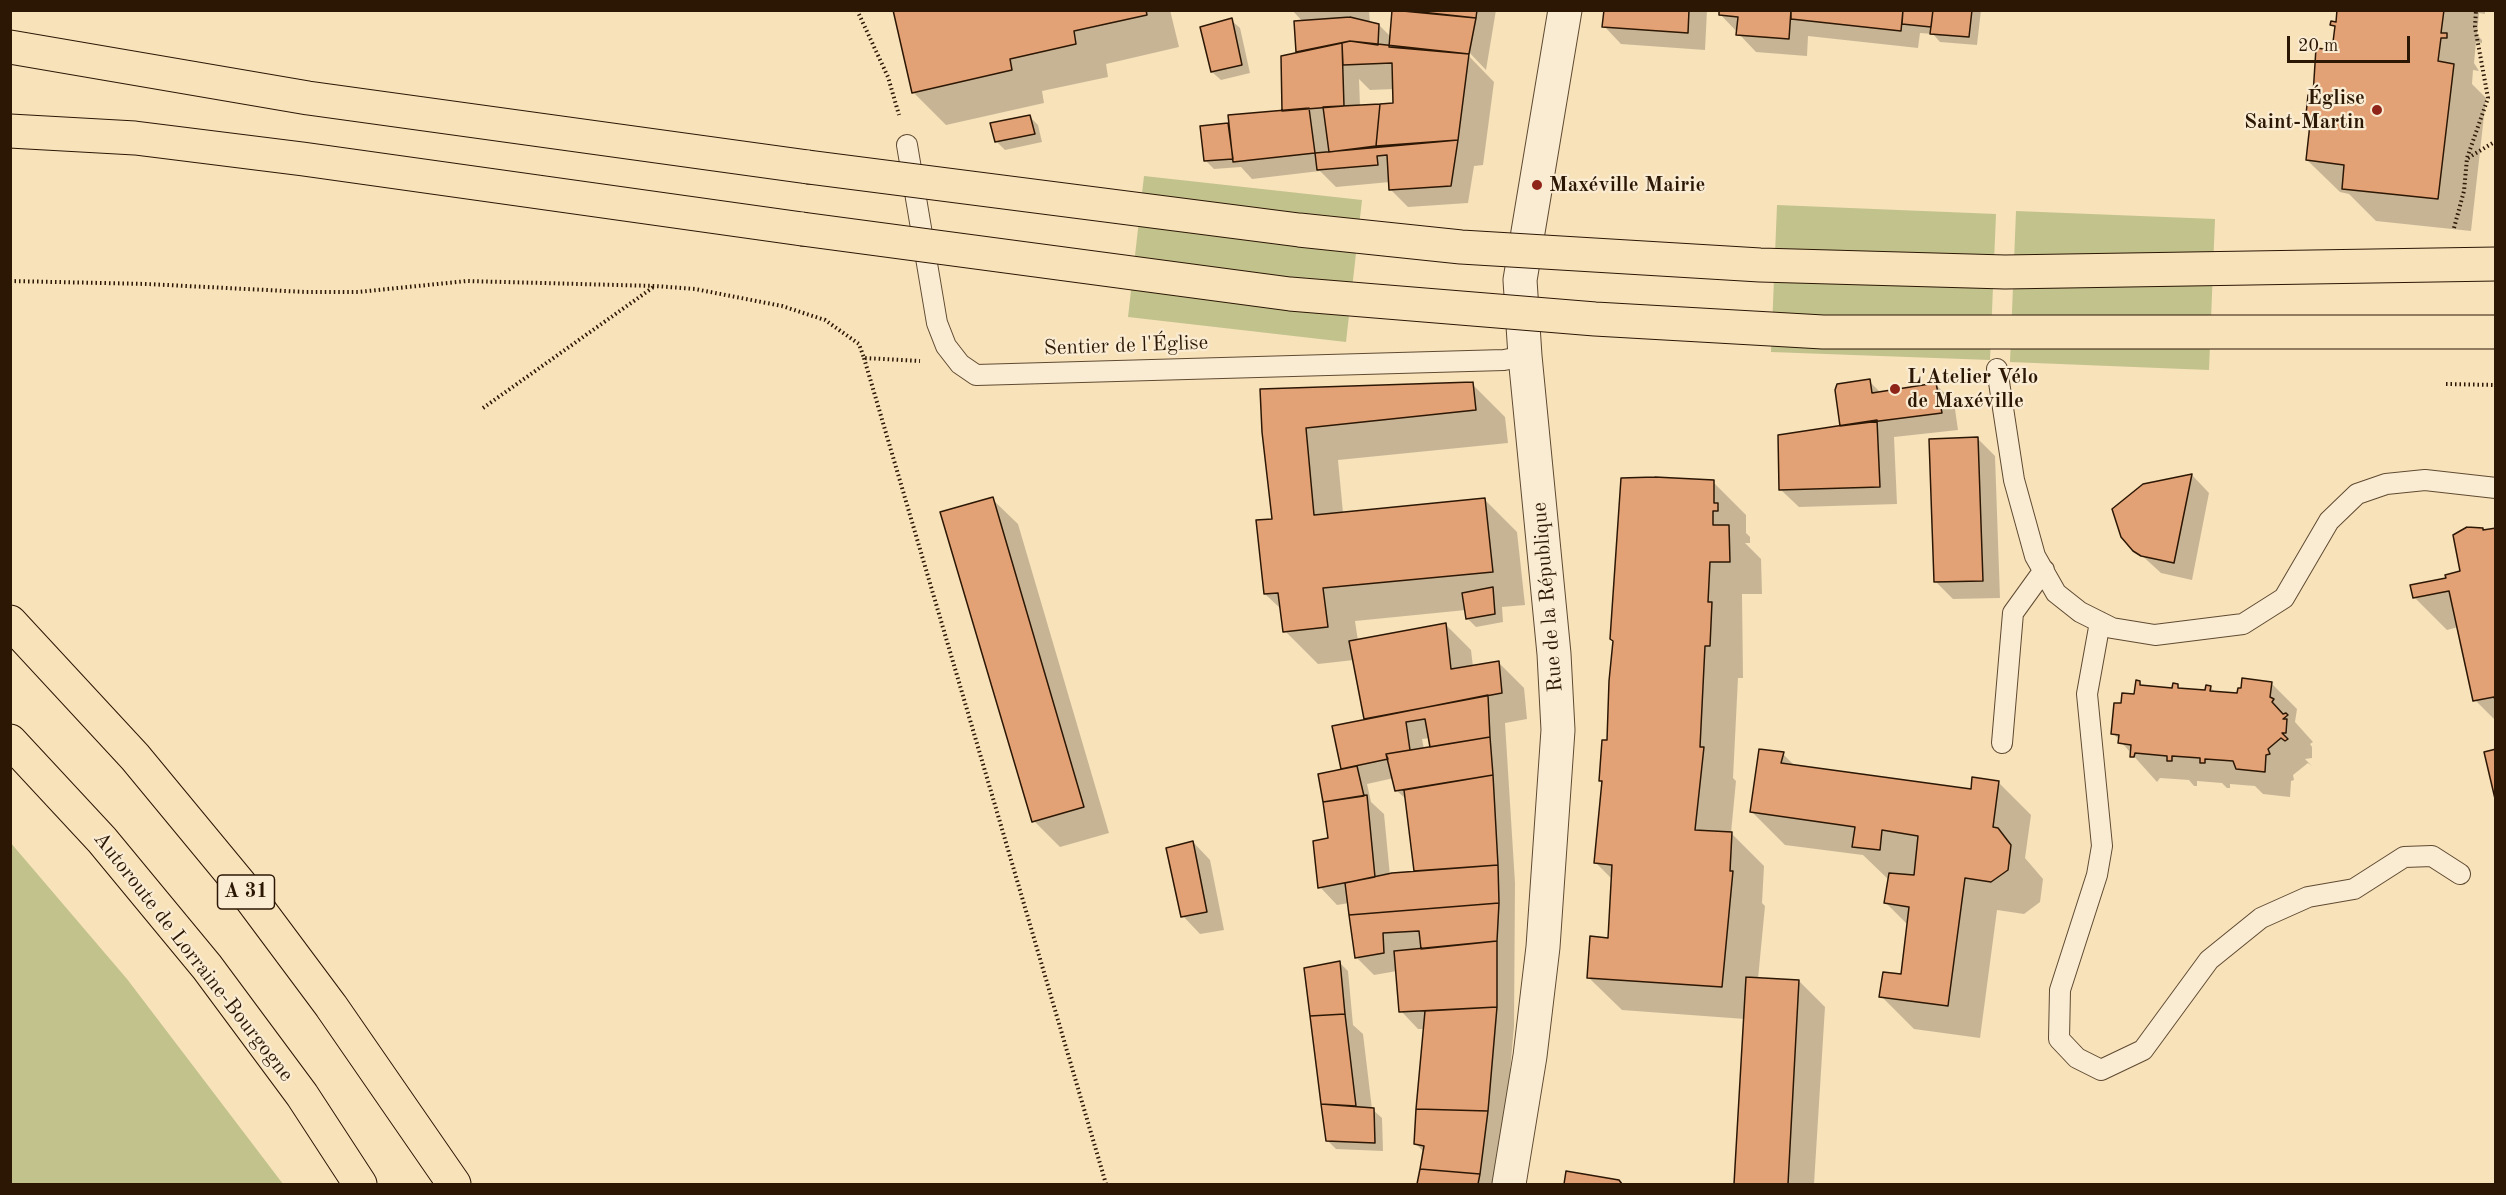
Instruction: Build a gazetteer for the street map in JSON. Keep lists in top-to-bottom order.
{
  "streets": {
    "highway": ["A 31", "Autoroute de Lorraine-Bourgogne"],
    "street": ["Rue de la République"],
    "lane": ["Sentier de l'Église"]
  },
  "crossings": [
    ["Sentier de l'Église", "Rue de la République"]
  ],
  "places": ["Église Saint-Martin", "Maxéville Mairie", "L'Atelier Vélo de Maxéville"],
  "scale_bar": "20 m"
}
